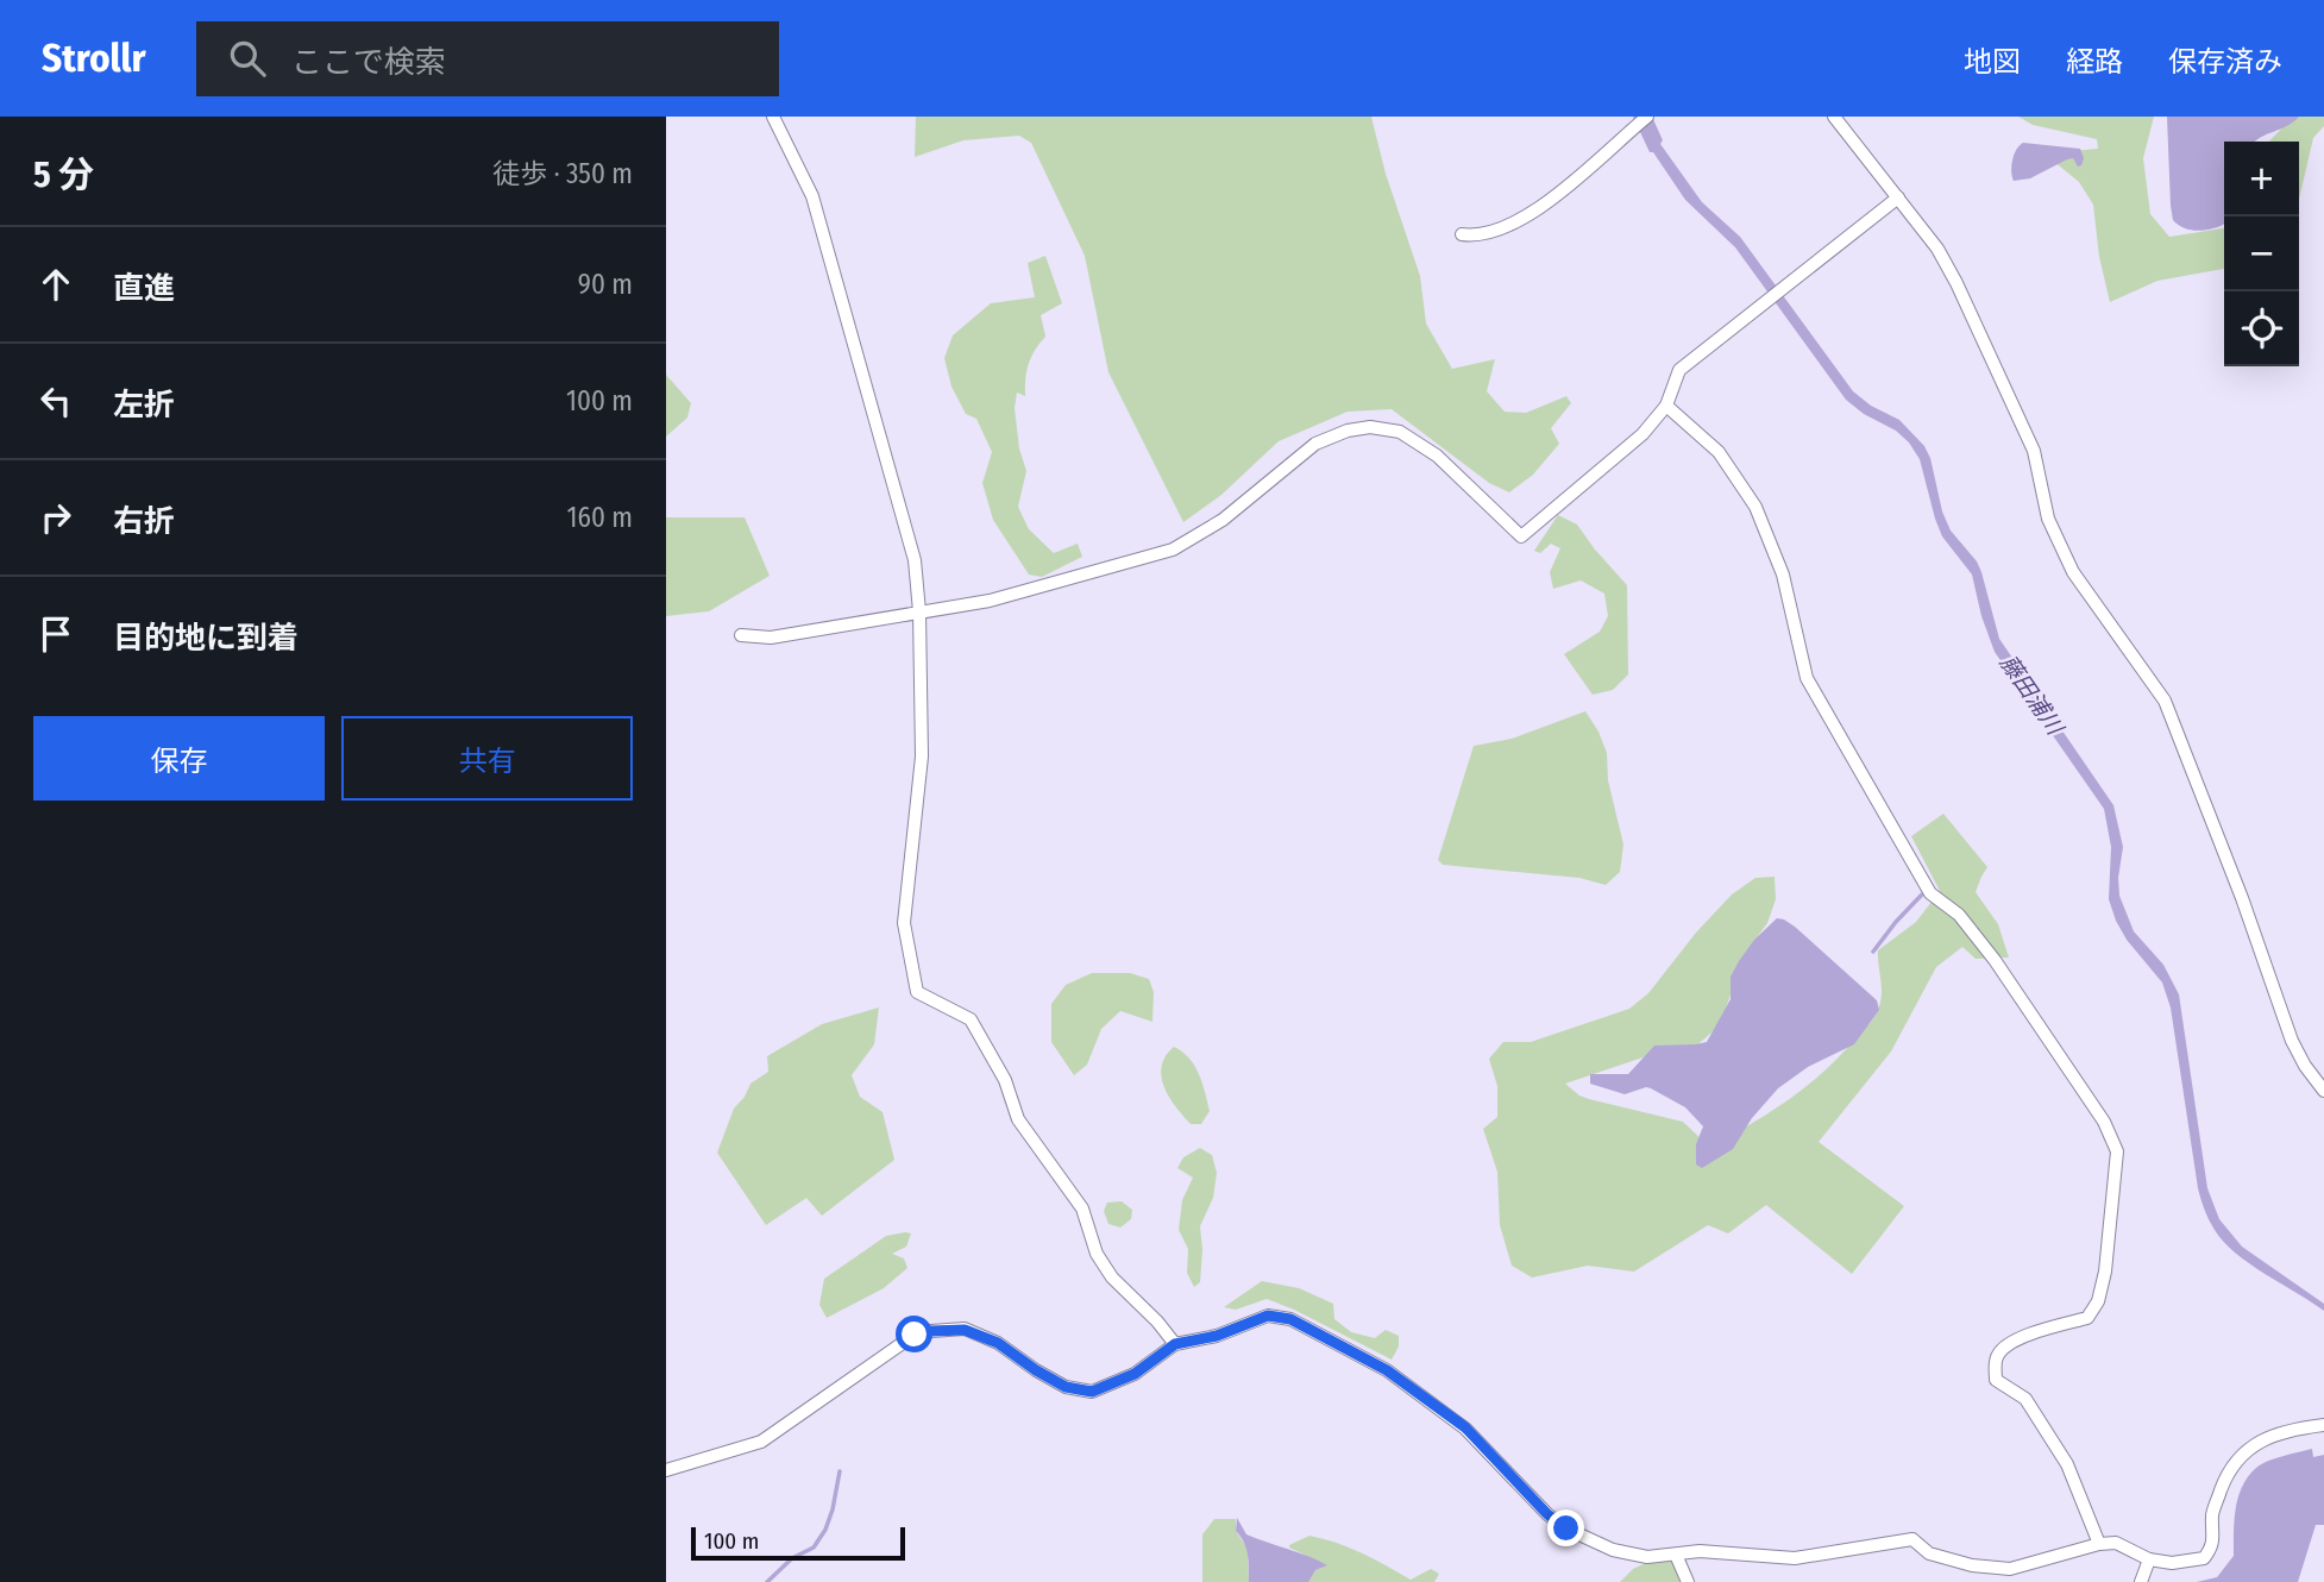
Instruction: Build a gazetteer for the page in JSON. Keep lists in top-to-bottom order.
{
  "water": ["藤田浦川"],
  "scale_bar": "100 m",
  "page": {
    "header": "Strollr",
    "search": "ここで検索",
    "nav": ["地図", "経路", "保存済み"],
    "heading": ["5 分", "徒歩 · 350 m"],
    "map_buttons": ["+", "−"],
    "list": [
      ["直進", "90 m"],
      ["左折", "100 m"],
      ["右折", "160 m"],
      "目的地に到着"
    ],
    "buttons": ["保存", "共有"],
    "scale": "100 m"
  }
}
